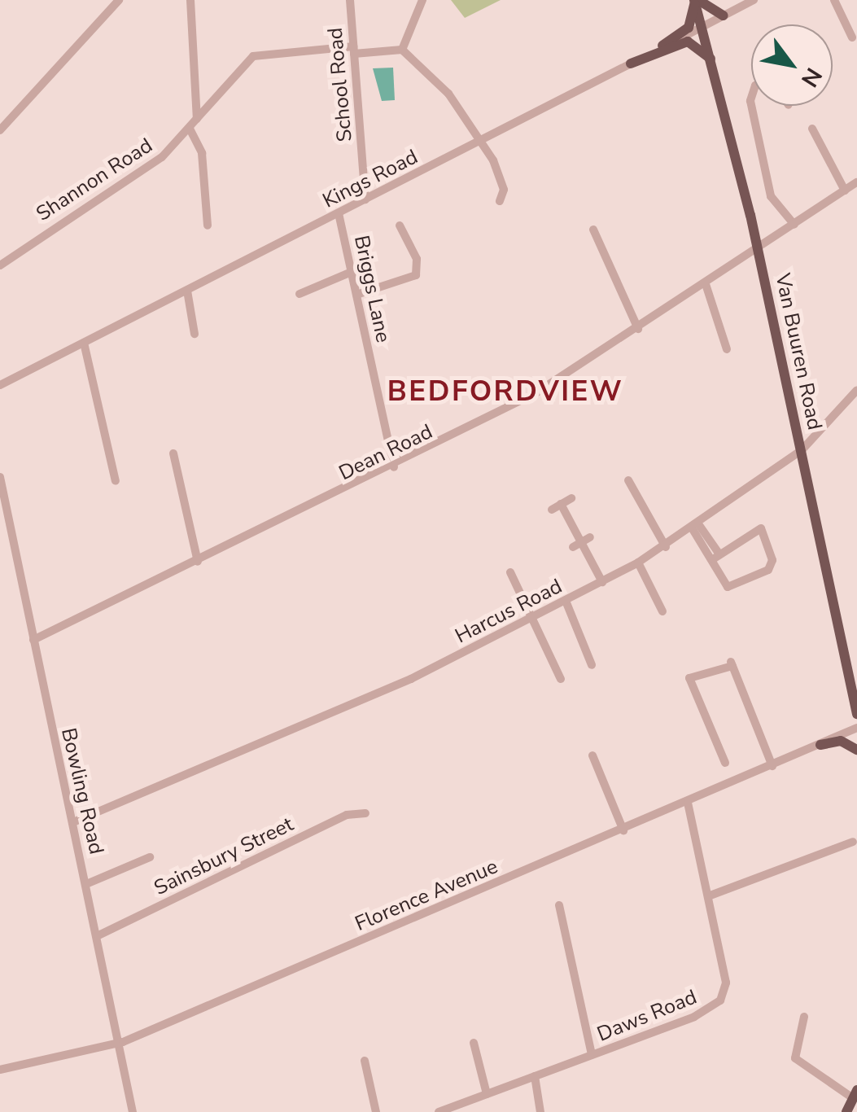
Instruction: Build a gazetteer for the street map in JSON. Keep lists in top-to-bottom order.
{
  "streets": {
    "main road": ["Van Buuren Road"],
    "street": [
      "School Road",
      "Kings Road",
      "Shannon Road",
      "Briggs Lane",
      "Dean Road",
      "Harcus Road",
      "Bowling Road",
      "Sainsbury Street",
      "Florence Avenue",
      "Daws Road"
    ]
  },
  "crossings": [
    ["School Road", "Kings Road"],
    ["School Road", "Shannon Road"],
    ["Kings Road", "Briggs Lane"],
    ["Kings Road", "Van Buuren Road"],
    ["Briggs Lane", "Dean Road"],
    ["Van Buuren Road", "Dean Road"],
    ["Van Buuren Road", "Harcus Road"],
    ["Dean Road", "Bowling Road"],
    ["Harcus Road", "Bowling Road"],
    ["Bowling Road", "Sainsbury Street"],
    ["Bowling Road", "Florence Avenue"],
    ["Florence Avenue", "Daws Road"]
  ],
  "districts": ["BEDFORDVIEW"],
  "north": "bottom right"
}
